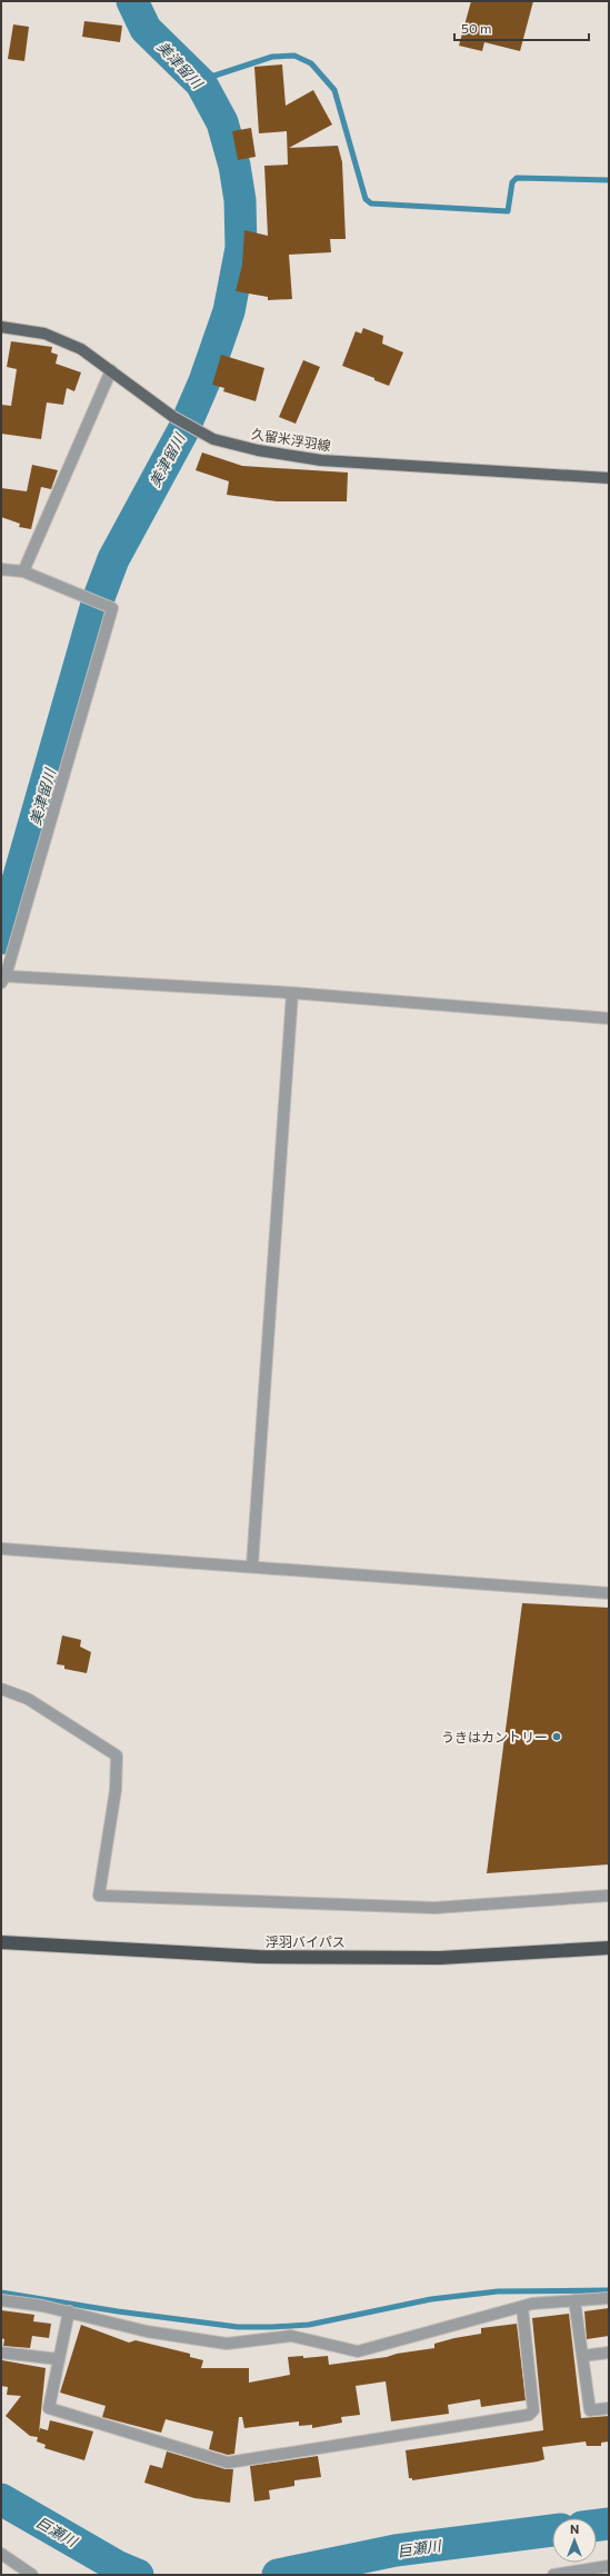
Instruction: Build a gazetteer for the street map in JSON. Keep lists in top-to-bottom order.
{
  "streets": {
    "highway": ["浮羽バイパス"],
    "main road": ["久留米浮羽線"]
  },
  "water": ["美津留川", "巨瀬川"],
  "places": ["うきはカントリー"],
  "scale_bar": "50 m",
  "north": "top"
}
